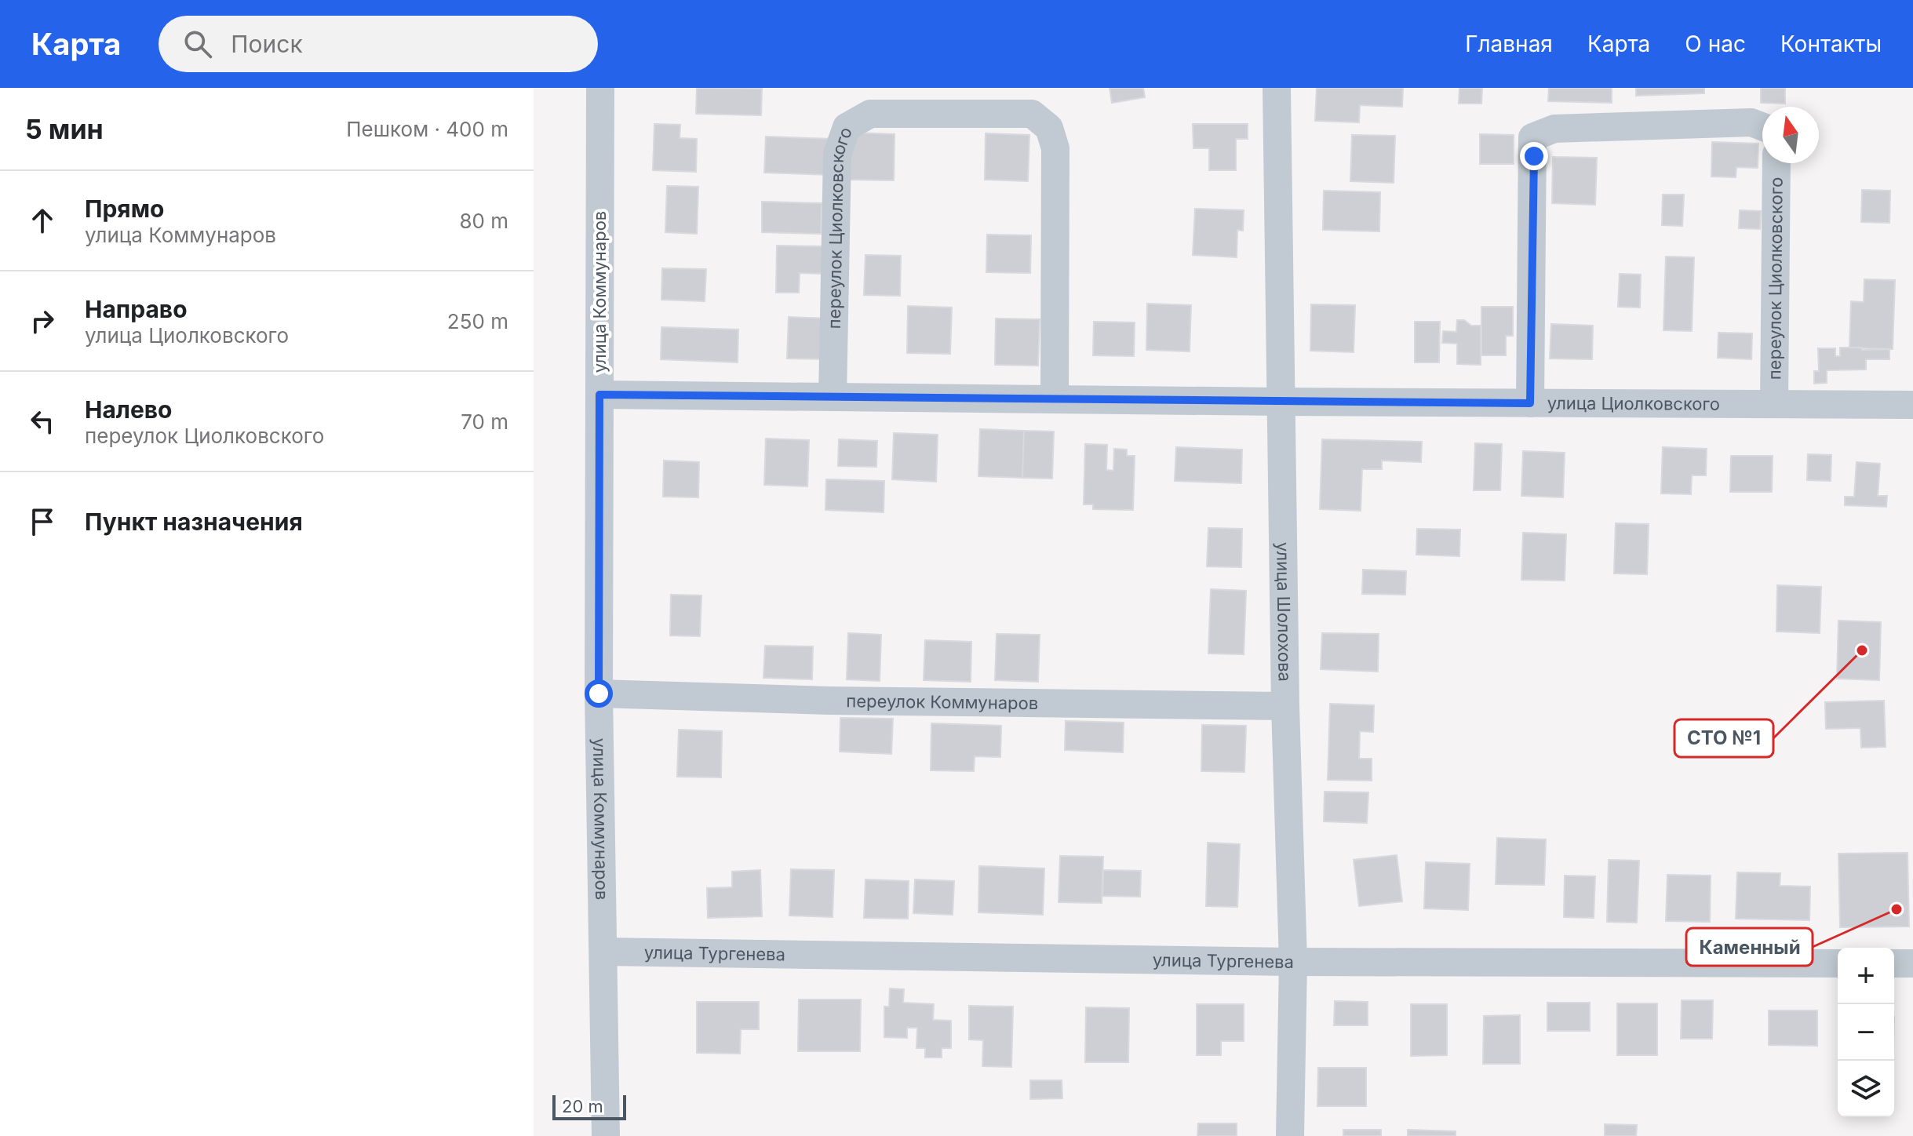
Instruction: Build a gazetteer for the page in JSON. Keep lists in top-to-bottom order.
{
  "streets": {
    "street": [
      "переулок Циолковского",
      "улица Коммунаров",
      "улица Циолковского",
      "улица Шолохова",
      "переулок Коммунаров",
      "улица Тургенева"
    ]
  },
  "crossings": [
    ["переулок Циолковского", "улица Циолковского"],
    ["улица Коммунаров", "улица Циолковского"],
    ["улица Коммунаров", "переулок Коммунаров"],
    ["улица Коммунаров", "улица Тургенева"],
    ["улица Циолковского", "улица Шолохова"],
    ["улица Шолохова", "переулок Коммунаров"],
    ["улица Шолохова", "улица Тургенева"]
  ],
  "places": ["СТО №1", "Каменный"],
  "scale_bar": "20 m",
  "north": "top",
  "page": {
    "header": "Карта",
    "search": "Поиск",
    "nav": [
      "Главная",
      "Карта",
      "О нас",
      "Контакты"
    ],
    "heading": ["5 мин", "Пешком · 400 m"],
    "list": [
      ["Прямо", "улица Коммунаров", "80 m"],
      ["Направо", "улица Циолковского", "250 m"],
      ["Налево", "переулок Циолковского", "70 m"],
      "Пункт назначения"
    ],
    "map_buttons": ["+", "−"],
    "scale": "20 m"
  }
}
